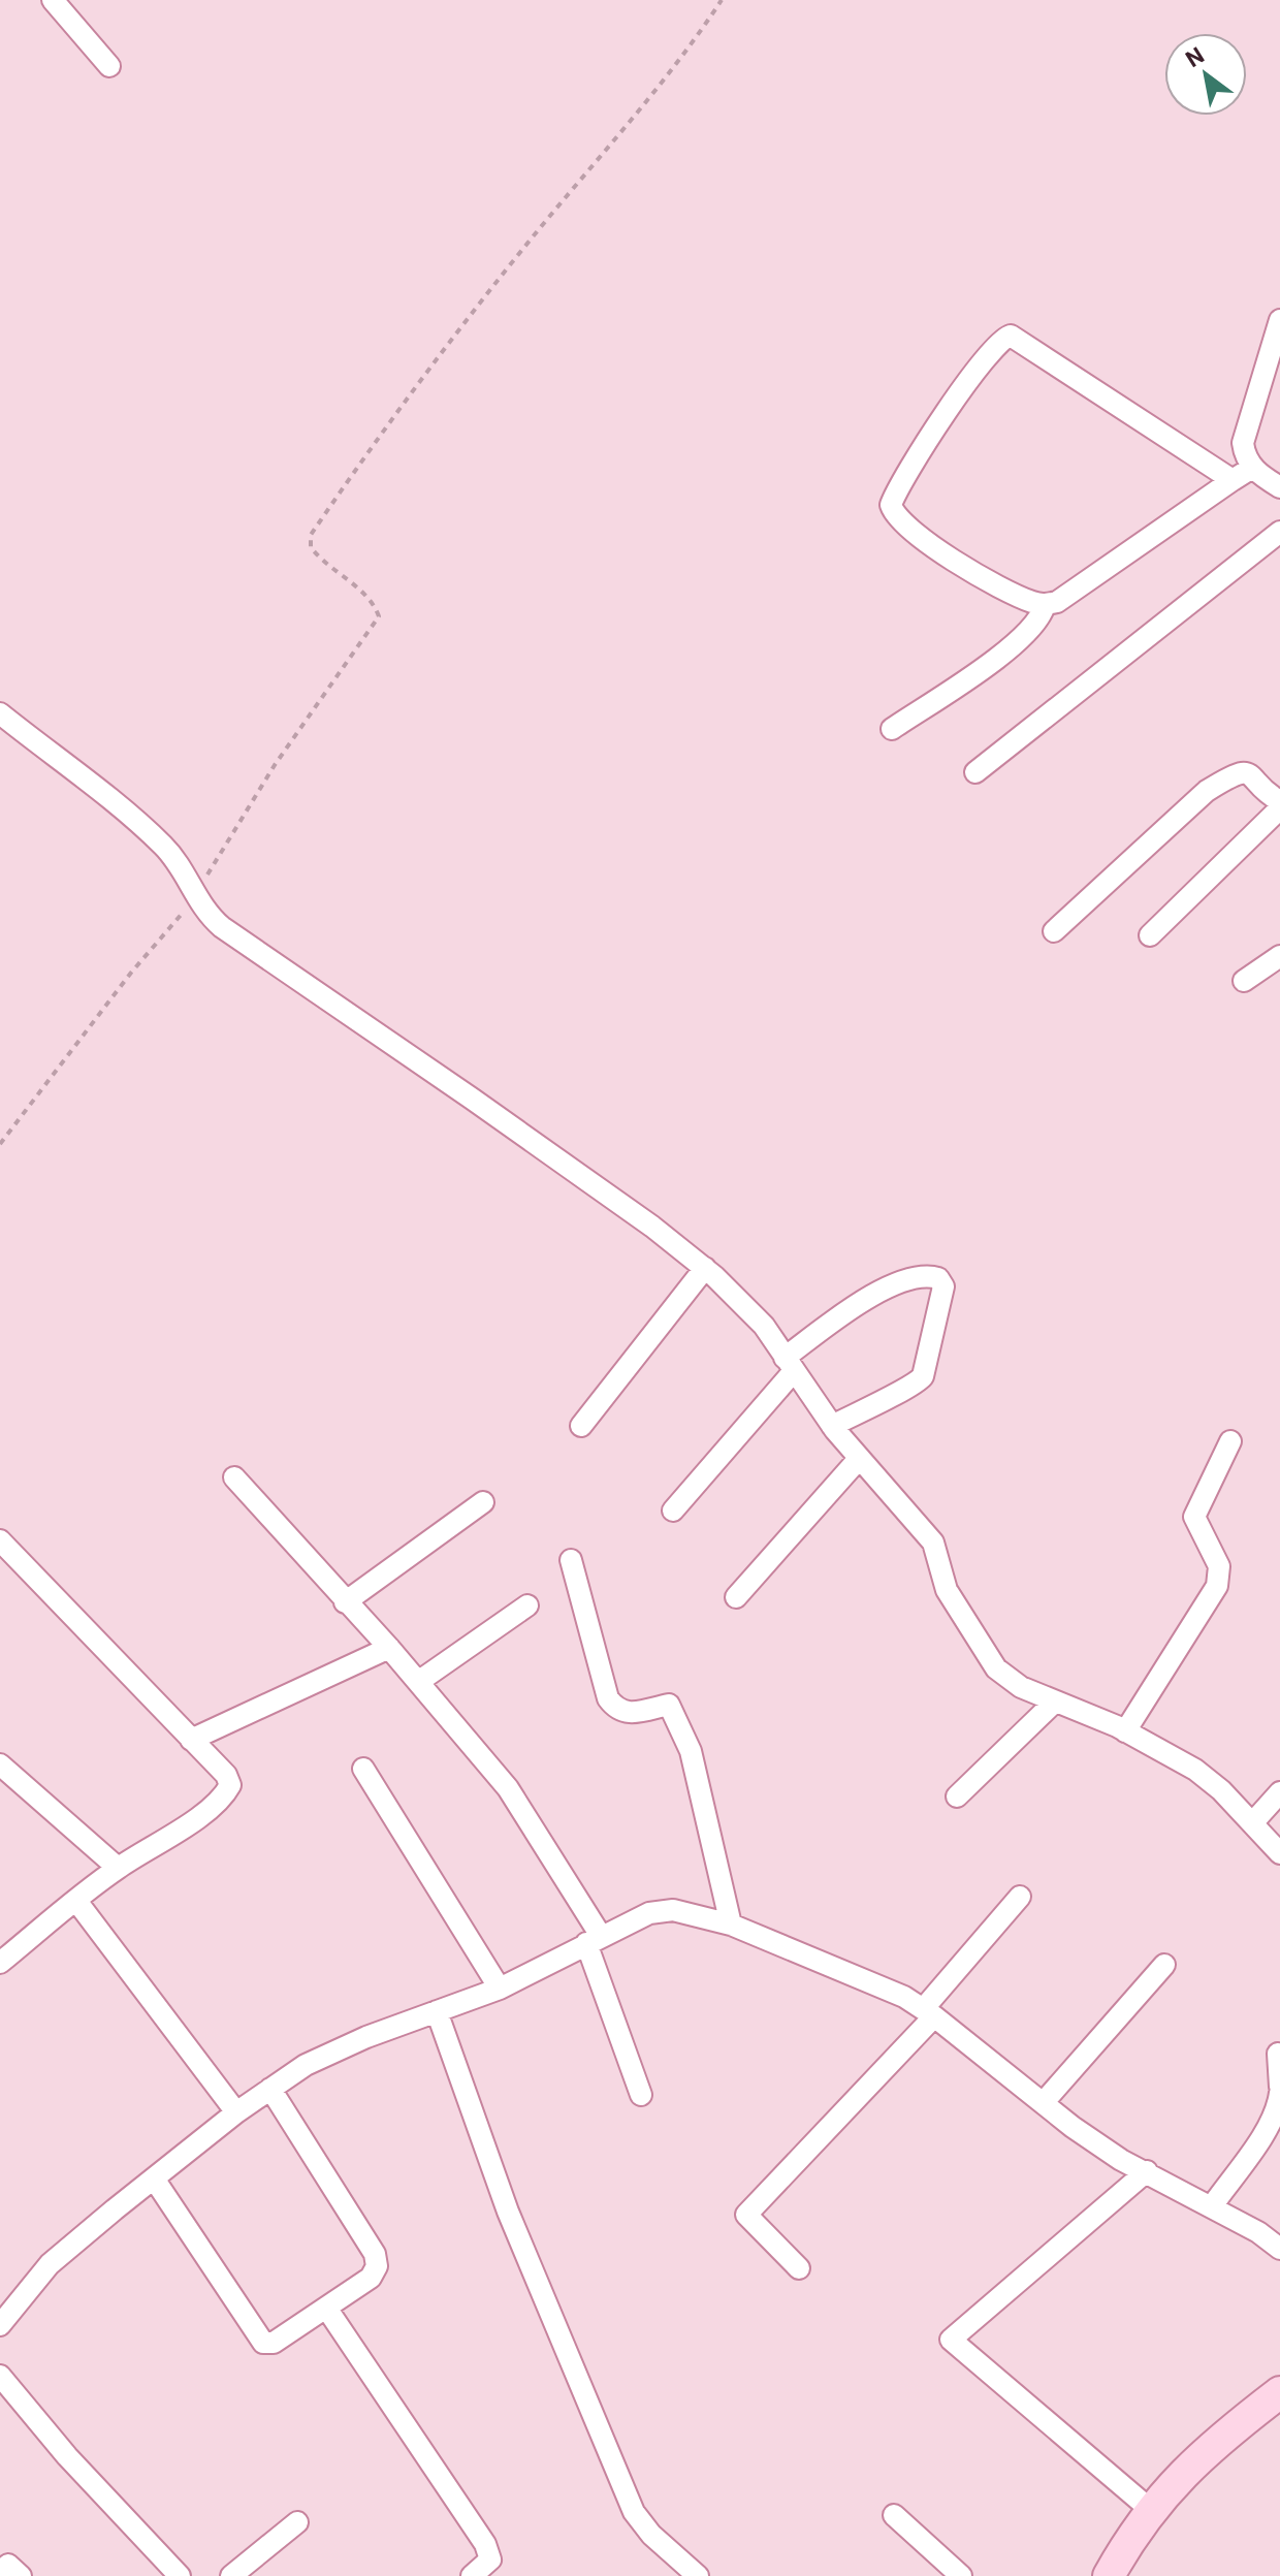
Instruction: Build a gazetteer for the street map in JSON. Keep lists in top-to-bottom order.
{
  "north": "top left"
}
